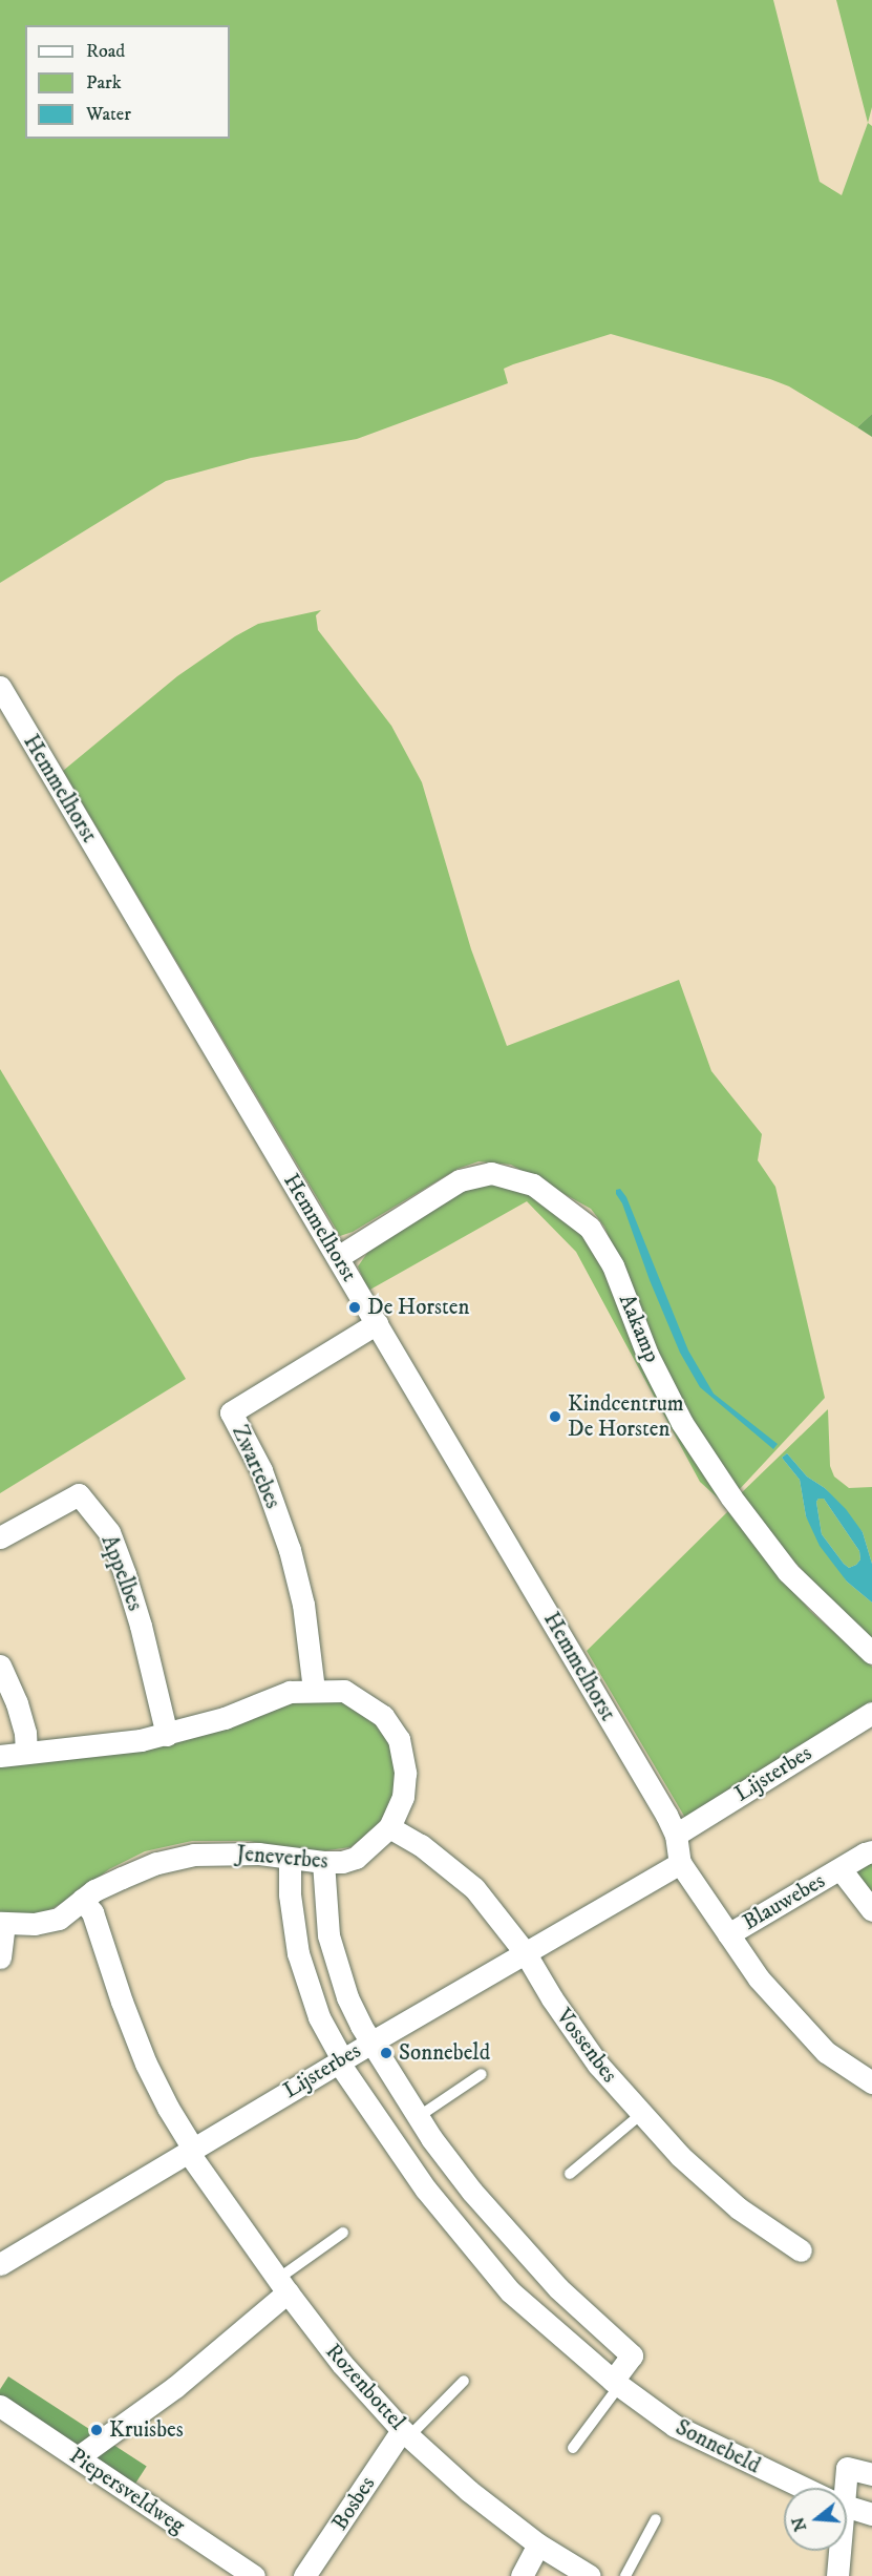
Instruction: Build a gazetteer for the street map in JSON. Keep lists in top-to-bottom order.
{
  "streets": {
    "street": [
      "Hemmelhorst",
      "Aakamp",
      "Zwartebes",
      "Appelbes",
      "Lijsterbes",
      "Jeneverbes",
      "Blauwebes",
      "Vossenbes",
      "Rozenbottel",
      "Sonnebeld",
      "Piepersveldweg",
      "Bosbes"
    ]
  },
  "crossings": [
    ["Hemmelhorst", "Aakamp"],
    ["Hemmelhorst", "Zwartebes"],
    ["Hemmelhorst", "Lijsterbes"],
    ["Zwartebes", "Jeneverbes"],
    ["Appelbes", "Jeneverbes"],
    ["Lijsterbes", "Vossenbes"],
    ["Lijsterbes", "Rozenbottel"],
    ["Lijsterbes", "Sonnebeld"],
    ["Jeneverbes", "Vossenbes"],
    ["Jeneverbes", "Rozenbottel"],
    ["Jeneverbes", "Sonnebeld"],
    ["Rozenbottel", "Bosbes"]
  ],
  "places": [
    "De Horsten",
    "Kindcentrum De Horsten",
    "Sonnebeld",
    "Kruisbes"
  ],
  "legend": ["Road", "Park", "Water"],
  "north": "left"
}
